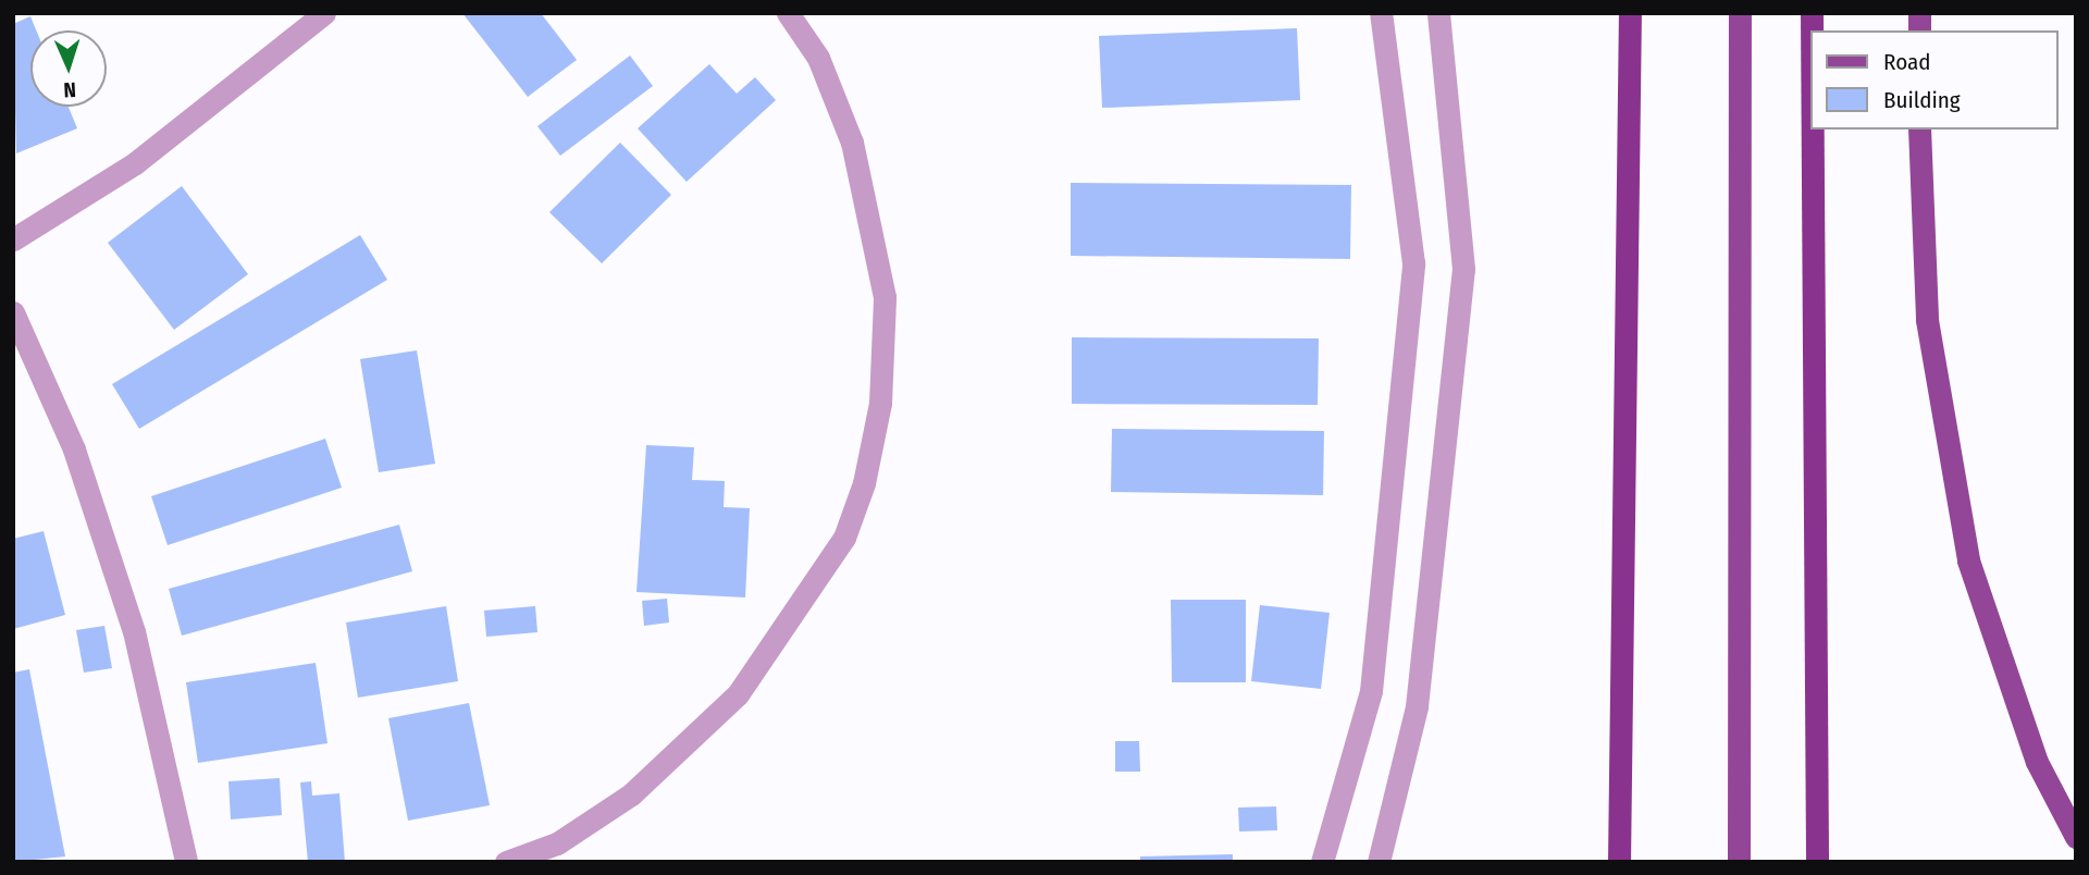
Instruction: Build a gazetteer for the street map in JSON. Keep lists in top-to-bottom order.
{
  "legend": ["Road", "Building"],
  "north": "bottom"
}
